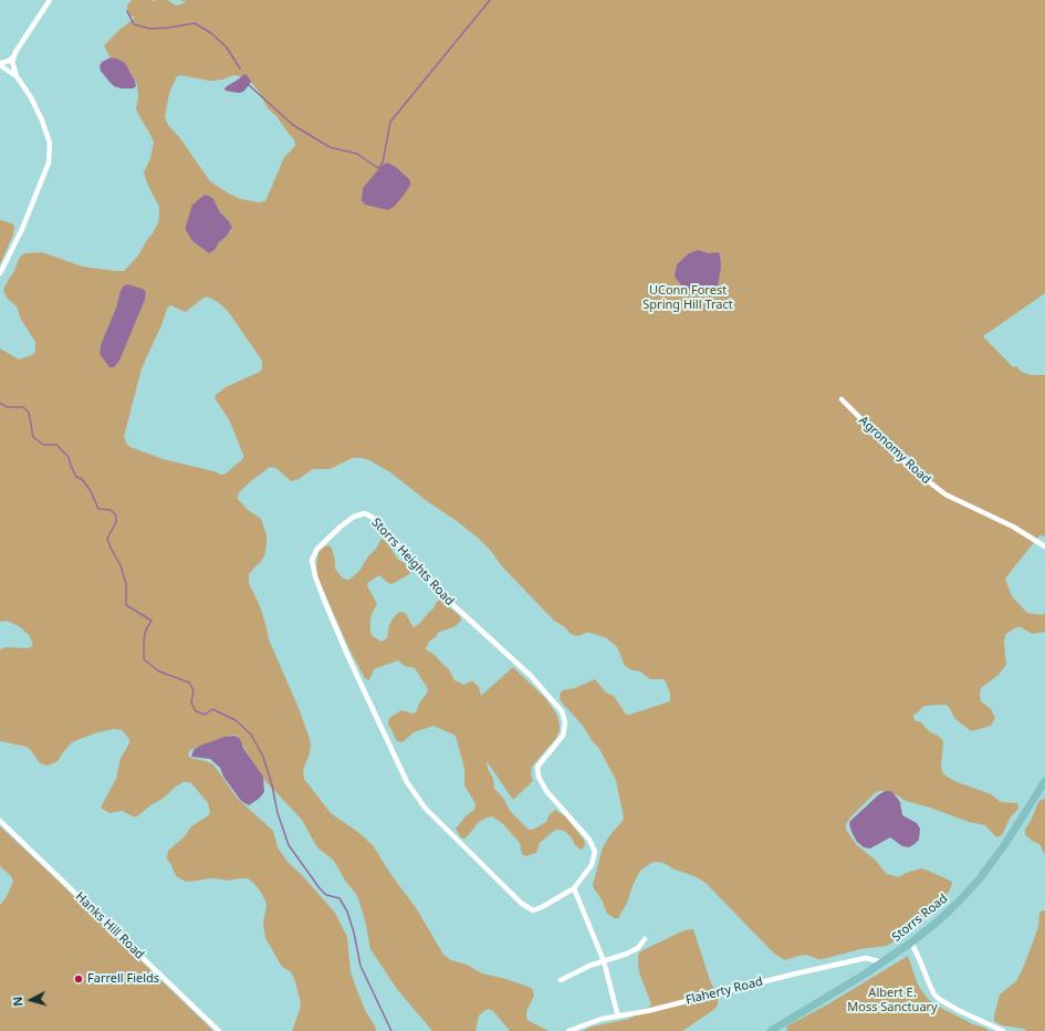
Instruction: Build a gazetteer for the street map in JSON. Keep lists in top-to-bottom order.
{
  "streets": {
    "main road": ["Storrs Road"],
    "street": [
      "Agronomy Road",
      "Storrs Heights Road",
      "Hanks Hill Road",
      "Flaherty Road"
    ]
  },
  "crossings": [
    ["Storrs Road", "Flaherty Road"]
  ],
  "parks": ["UConn Forest Spring Hill Tract", "Albert E. Moss Sanctuary"],
  "places": ["Farrell Fields"],
  "north": "left"
}
